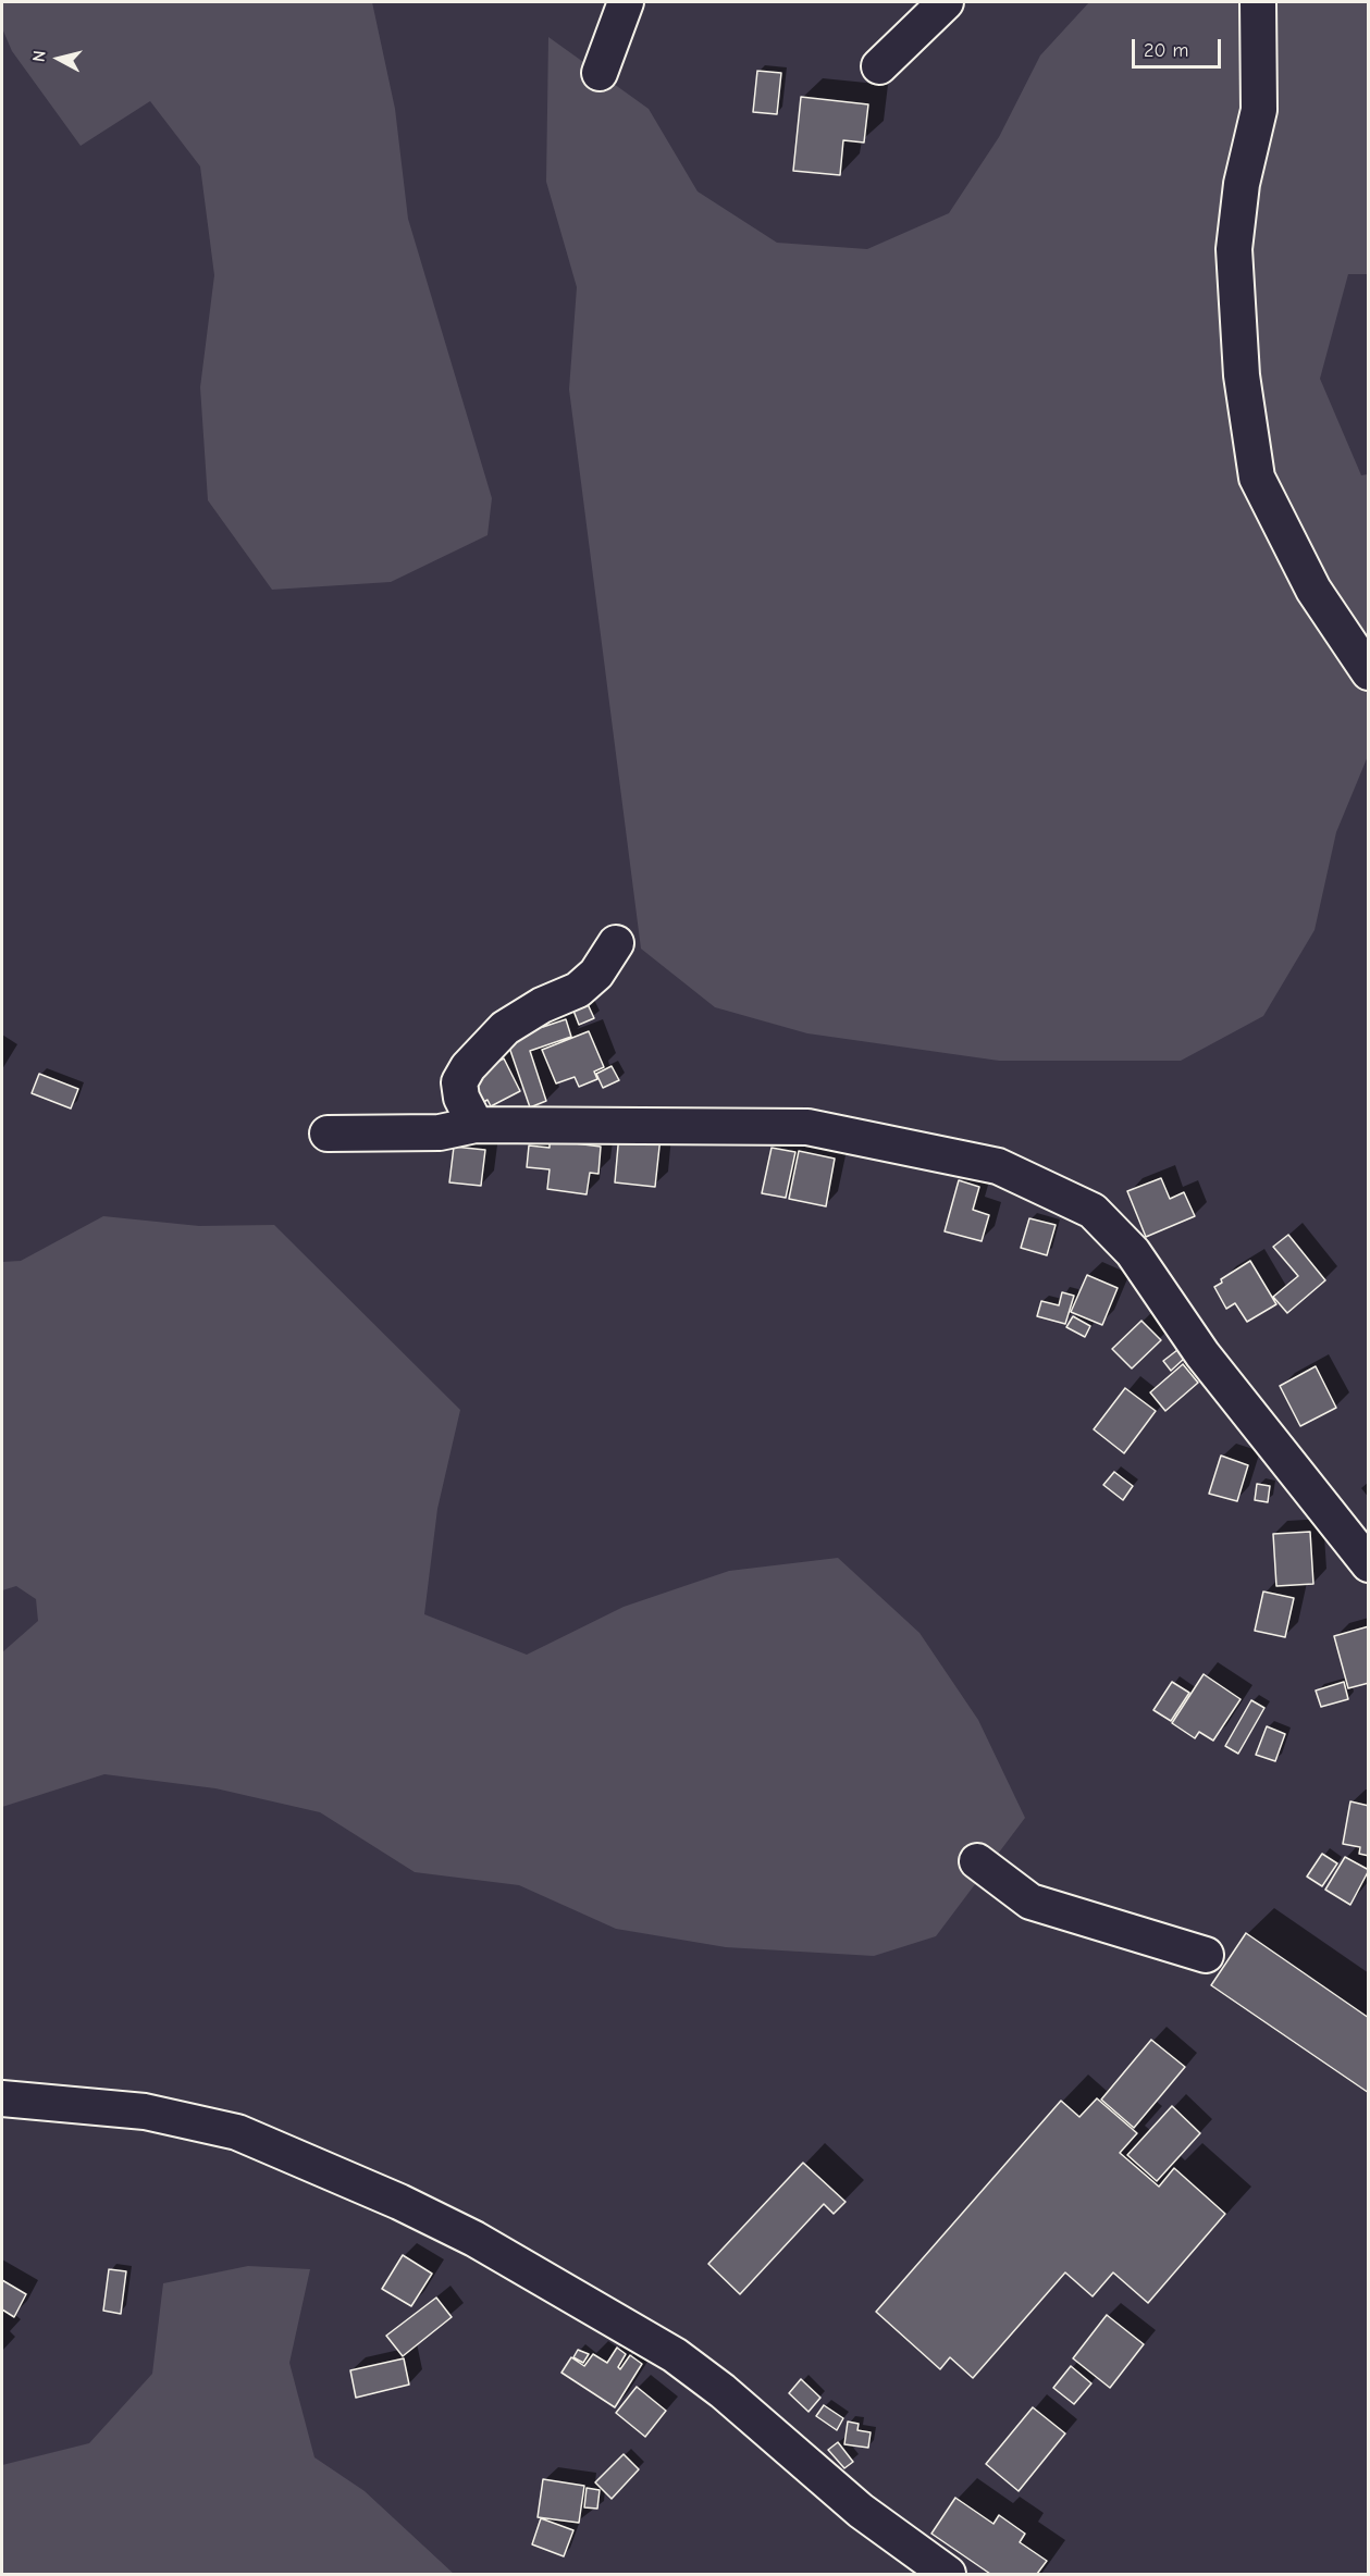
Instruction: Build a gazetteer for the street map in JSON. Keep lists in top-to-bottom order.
{
  "scale_bar": "20 m",
  "north": "left"
}
